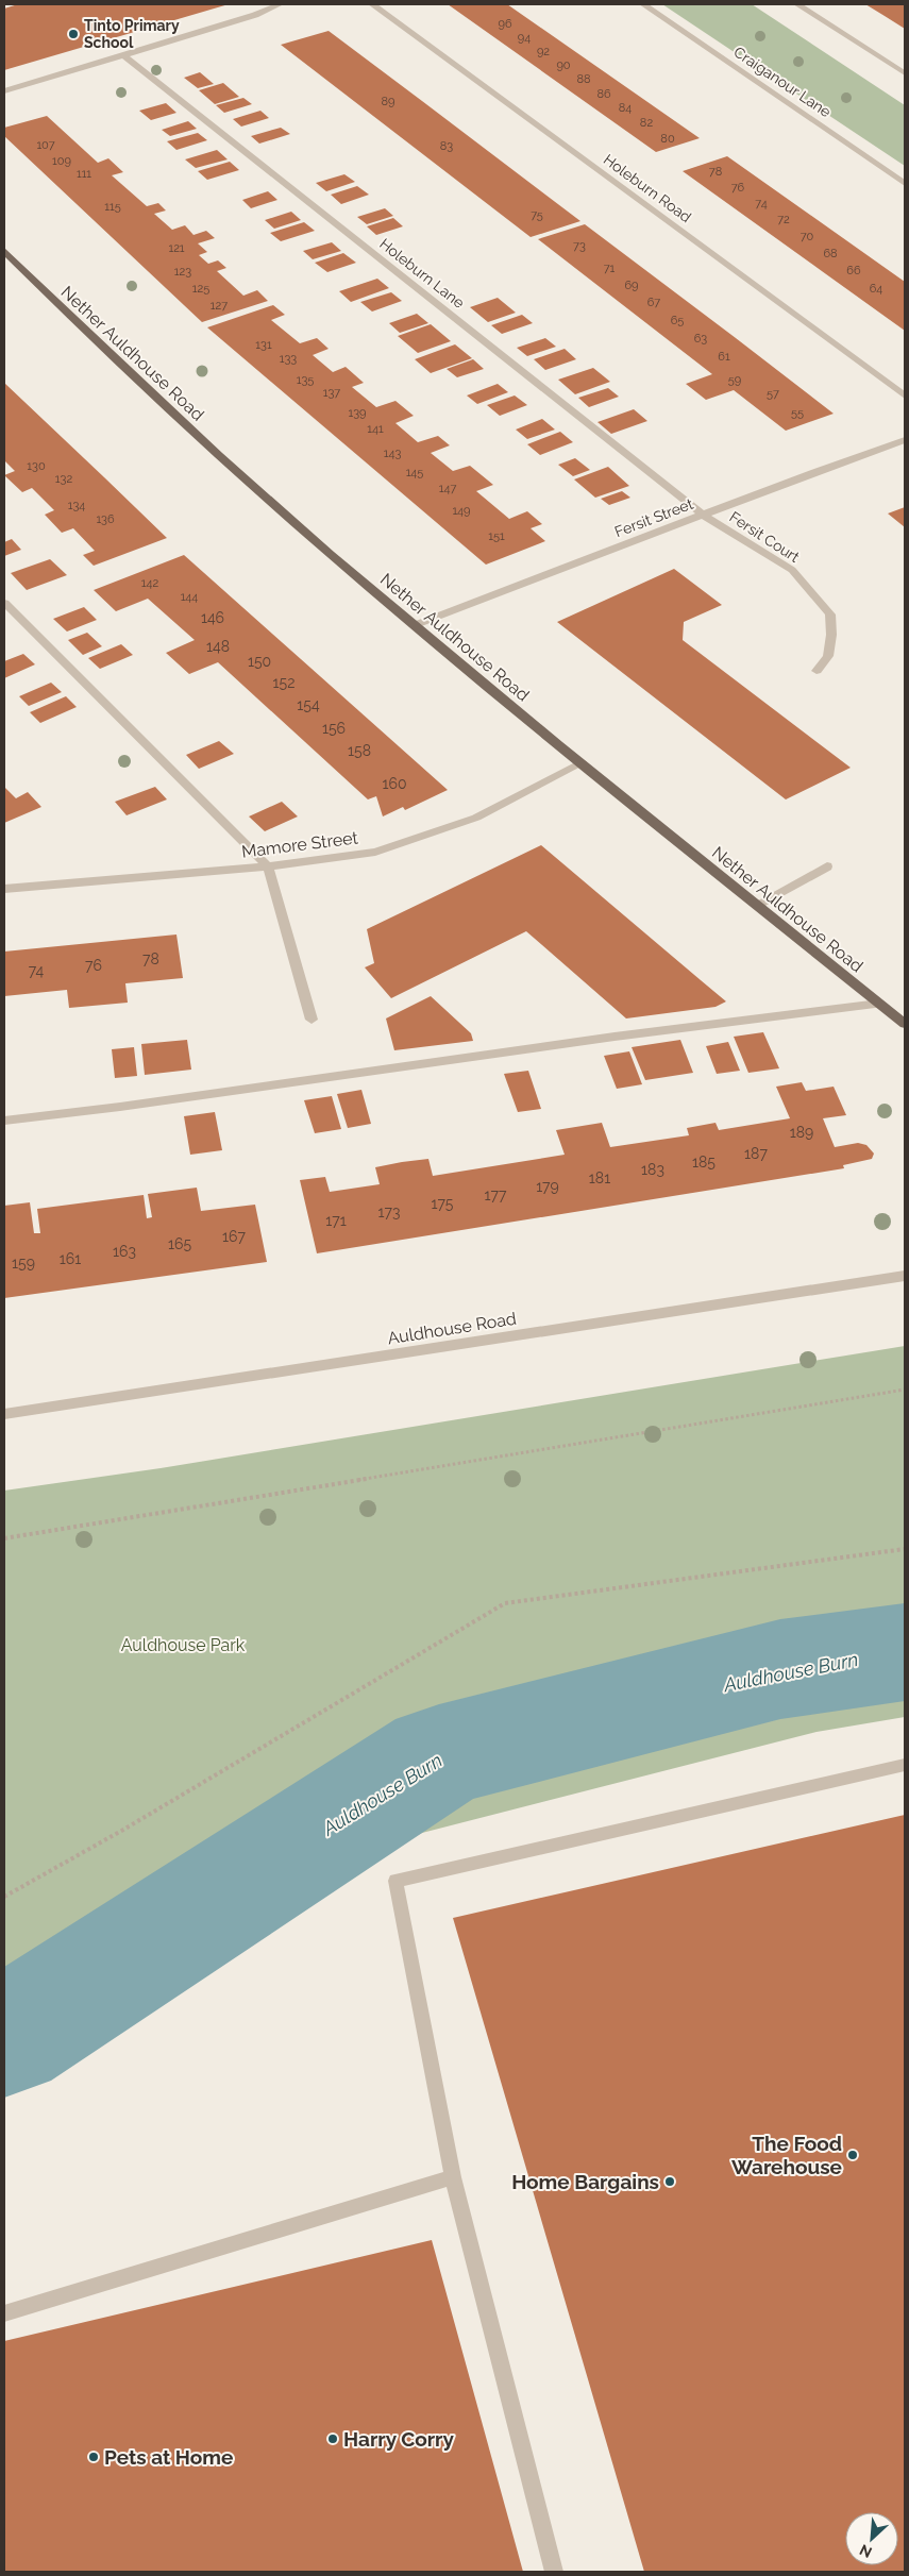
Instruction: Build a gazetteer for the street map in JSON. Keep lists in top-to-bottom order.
{
  "streets": {
    "main road": ["Nether Auldhouse Road"],
    "street": [
      "Craiganour Lane",
      "Holeburn Road",
      "Holeburn Lane",
      "Fersit Street",
      "Fersit Court",
      "Mamore Street",
      "Auldhouse Road"
    ]
  },
  "crossings": [
    ["Holeburn Lane", "Fersit Street"],
    ["Holeburn Lane", "Fersit Court"],
    ["Nether Auldhouse Road", "Fersit Street"],
    ["Nether Auldhouse Road", "Mamore Street"],
    ["Fersit Street", "Fersit Court"]
  ],
  "water": ["Auldhouse Burn"],
  "parks": ["Auldhouse Park"],
  "places": [
    "Tinto Primary School",
    "The Food Warehouse",
    "Home Bargains",
    "Harry Corry",
    "Pets at Home"
  ],
  "house_numbers": [
    "96",
    "94",
    "92",
    "90",
    "88",
    "86",
    "89",
    "84",
    "82",
    "80",
    "107",
    "83",
    "109",
    "78",
    "111",
    "76",
    "74",
    "115",
    "75",
    "72",
    "70",
    "73",
    "121",
    "68",
    "71",
    "66",
    "123",
    "69",
    "125",
    "64",
    "67",
    "127",
    "65",
    "63",
    "131",
    "61",
    "133",
    "135",
    "59",
    "137",
    "57",
    "139",
    "55",
    "141",
    "143",
    "130",
    "145",
    "132",
    "147",
    "134",
    "149",
    "136",
    "151",
    "142",
    "144",
    "146",
    "148",
    "150",
    "152",
    "154",
    "156",
    "158",
    "160",
    "78",
    "76",
    "74",
    "189",
    "187",
    "185",
    "183",
    "181",
    "179",
    "177",
    "175",
    "173",
    "171",
    "167",
    "165",
    "163",
    "161",
    "159"
  ],
  "north": "bottom left"
}
